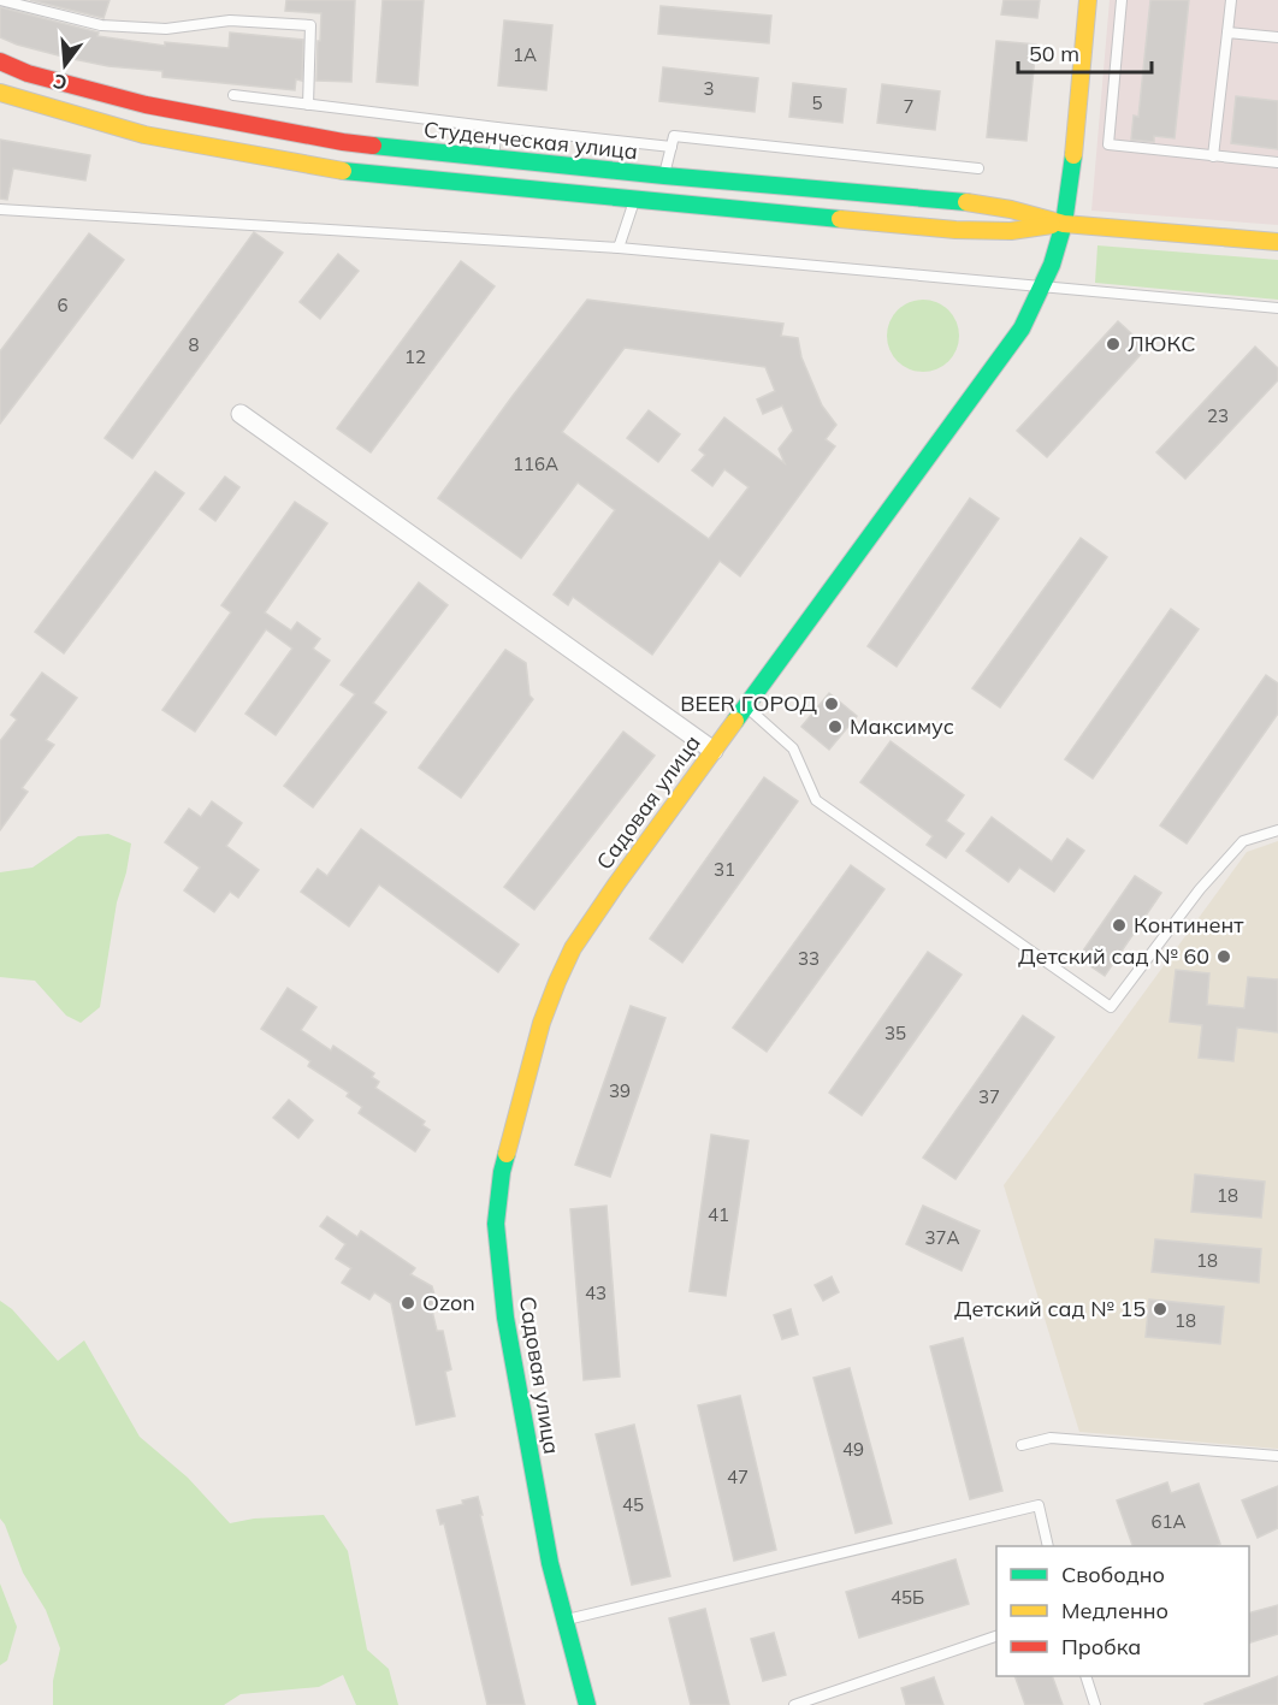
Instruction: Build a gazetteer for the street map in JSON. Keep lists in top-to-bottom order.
{
  "streets": {
    "main road": ["Студенческая улица", "Садовая улица"]
  },
  "crossings": [
    ["Студенческая улица", "Садовая улица"]
  ],
  "places": [
    "ЛЮКС",
    "BEER ГОРОД",
    "Максимус",
    "Континент",
    "Детский сад № 60",
    "Ozon",
    "Детский сад № 15"
  ],
  "house_numbers": [
    "1А",
    "3",
    "5",
    "7",
    "6",
    "8",
    "12",
    "23",
    "116А",
    "31",
    "33",
    "35",
    "39",
    "37",
    "18",
    "41",
    "37А",
    "18",
    "43",
    "18",
    "49",
    "47",
    "45",
    "61А",
    "45Б"
  ],
  "legend": ["Свободно", "Медленно", "Пробка"],
  "scale_bar": "50 m",
  "north": "bottom"
}
